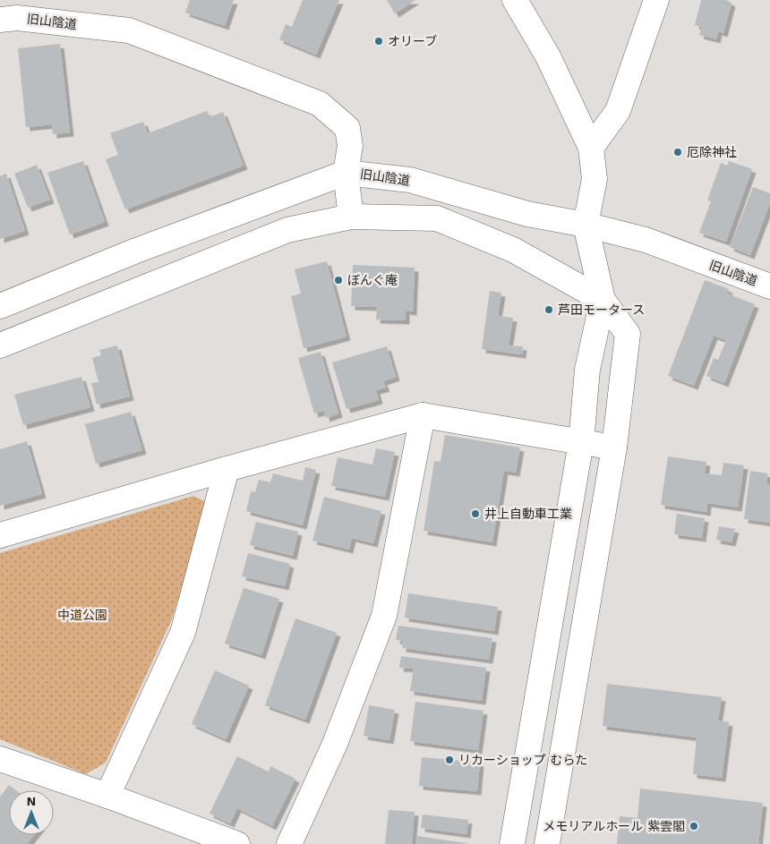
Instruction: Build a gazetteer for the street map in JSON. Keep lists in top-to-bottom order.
{
  "streets": {
    "street": ["旧山陰道"]
  },
  "parks": ["中道公園"],
  "places": [
    "オリーブ",
    "厄除神社",
    "ぼんぐ庵",
    "芦田モータース",
    "井上自動車工業",
    "リカーショップ むらた",
    "メモリアルホール 紫雲閣"
  ],
  "north": "top"
}
